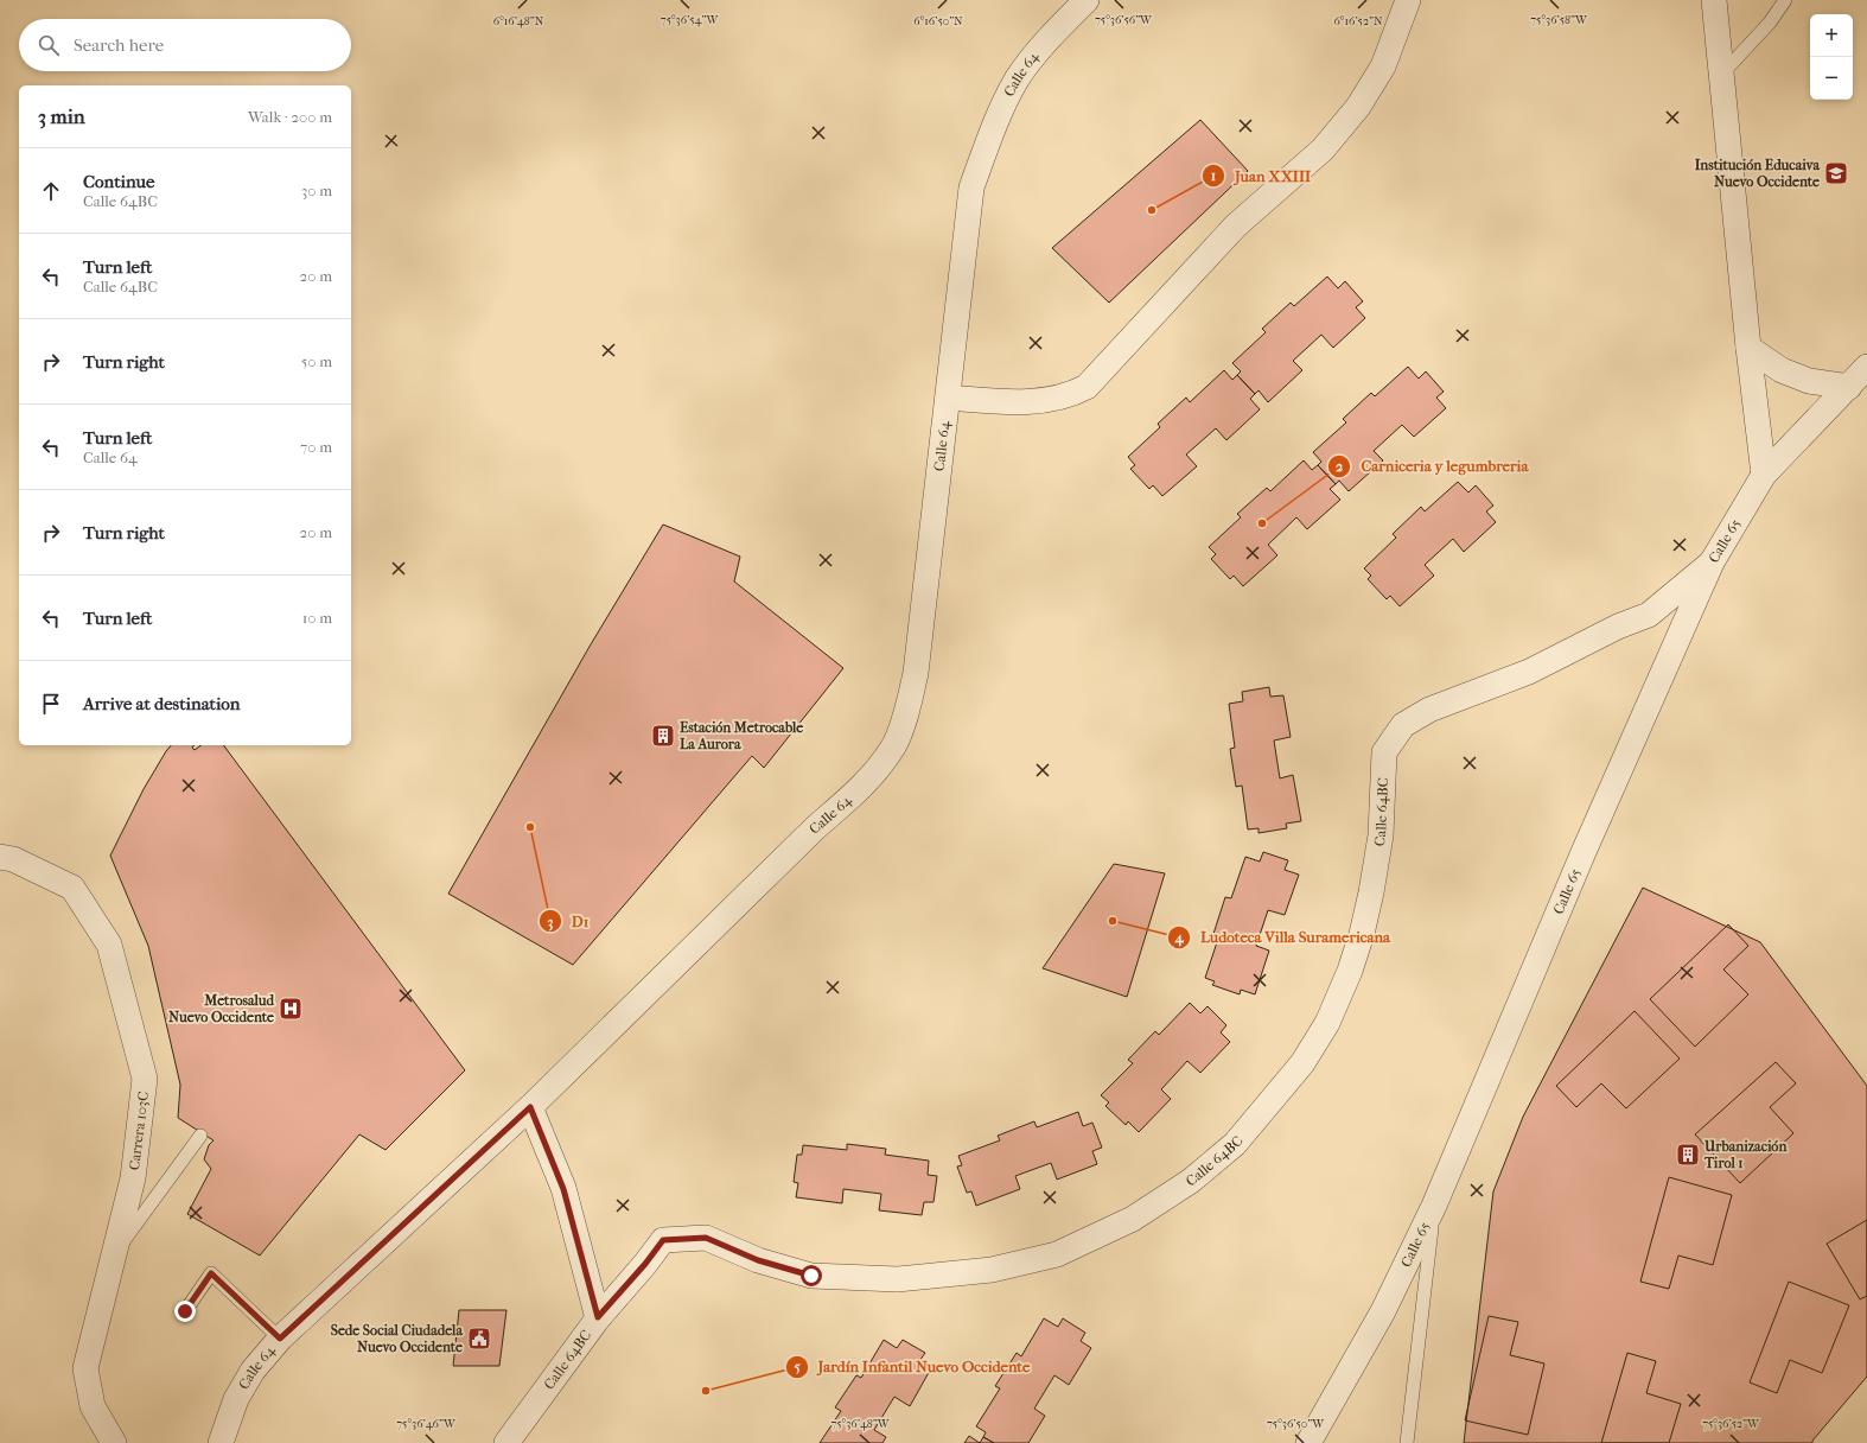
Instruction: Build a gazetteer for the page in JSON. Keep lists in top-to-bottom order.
{
  "streets": {
    "street": [
      "Calle 64",
      "Calle 65",
      "Calle 64BC",
      "Carrera 103C"
    ]
  },
  "crossings": [
    ["Calle 65", "Calle 64BC"]
  ],
  "places": {
    "school or university": ["Institución Educaiva Nuevo Occidente"],
    "other": [
      "Juan XXIII",
      "Carniceria y legumbreria",
      "D1",
      "Ludoteca Villa Suramericana",
      "Jardín Infantil Nuevo Occidente"
    ],
    "building": ["Estación Metrocable La Aurora", "Urbanización Tirol 1"],
    "hospital": ["Metrosalud Nuevo Occidente"],
    "public building": ["Sede Social Ciudadela Nuevo Occidente"]
  },
  "page": {
    "map_buttons": ["+", "−"],
    "search": "Search here",
    "heading": ["3 min", "Walk · 200 m"],
    "list": [
      ["Continue", "Calle 64BC", "30 m"],
      ["Turn left", "Calle 64BC", "20 m"],
      ["Turn right", "50 m"],
      ["Turn left", "Calle 64", "70 m"],
      ["Turn right", "20 m"],
      ["Turn left", "10 m"],
      "Arrive at destination"
    ]
  },
  "coordinates": [
    "75°36'54\"W",
    "75°36'56\"W",
    "75°36'58\"W",
    "6°16'50\"N",
    "6°16'48\"N",
    "6°16'52\"N",
    "75°36'46\"W",
    "75°36'48\"W",
    "75°36'50\"W",
    "75°36'52\"W"
  ]
}
